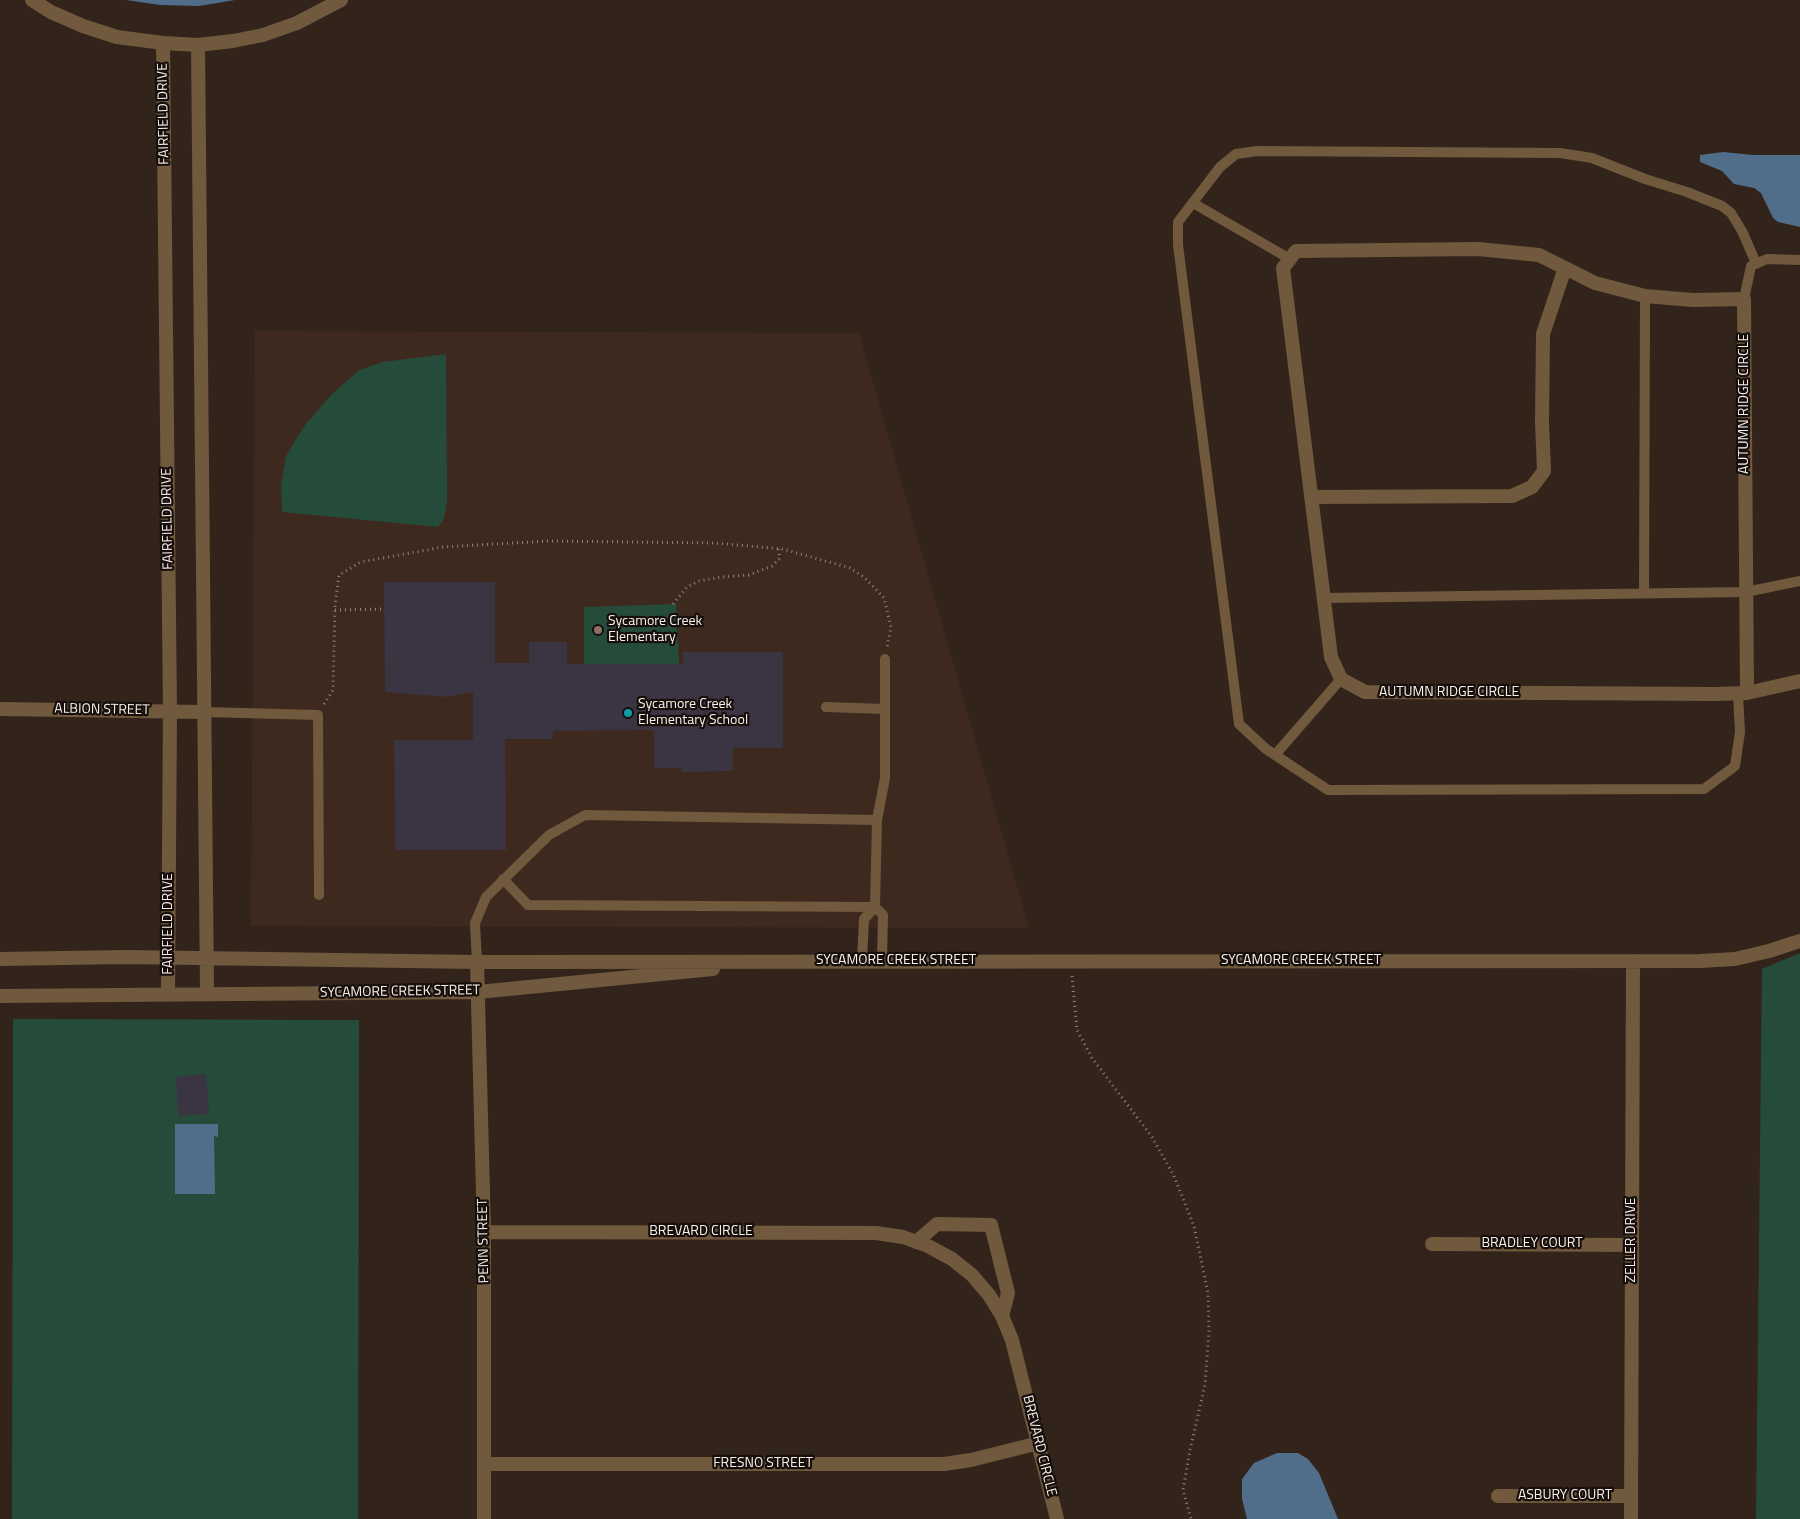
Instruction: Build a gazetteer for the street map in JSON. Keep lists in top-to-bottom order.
{
  "streets": {
    "street": [
      "FAIRFIELD DRIVE",
      "AUTUMN RIDGE CIRCLE",
      "ALBION STREET",
      "SYCAMORE CREEK STREET",
      "BREVARD CIRCLE",
      "ZELLER DRIVE",
      "PENN STREET",
      "BRADLEY COURT",
      "FRESNO STREET",
      "ASBURY COURT"
    ]
  },
  "crossings": [
    ["FAIRFIELD DRIVE", "ALBION STREET"],
    ["FAIRFIELD DRIVE", "SYCAMORE CREEK STREET"],
    ["SYCAMORE CREEK STREET", "ZELLER DRIVE"],
    ["SYCAMORE CREEK STREET", "PENN STREET"],
    ["BREVARD CIRCLE", "PENN STREET"],
    ["BREVARD CIRCLE", "FRESNO STREET"],
    ["ZELLER DRIVE", "BRADLEY COURT"],
    ["ZELLER DRIVE", "ASBURY COURT"],
    ["PENN STREET", "FRESNO STREET"]
  ],
  "places": ["Sycamore Creek Elementary", "Sycamore Creek Elementary School"]
}
